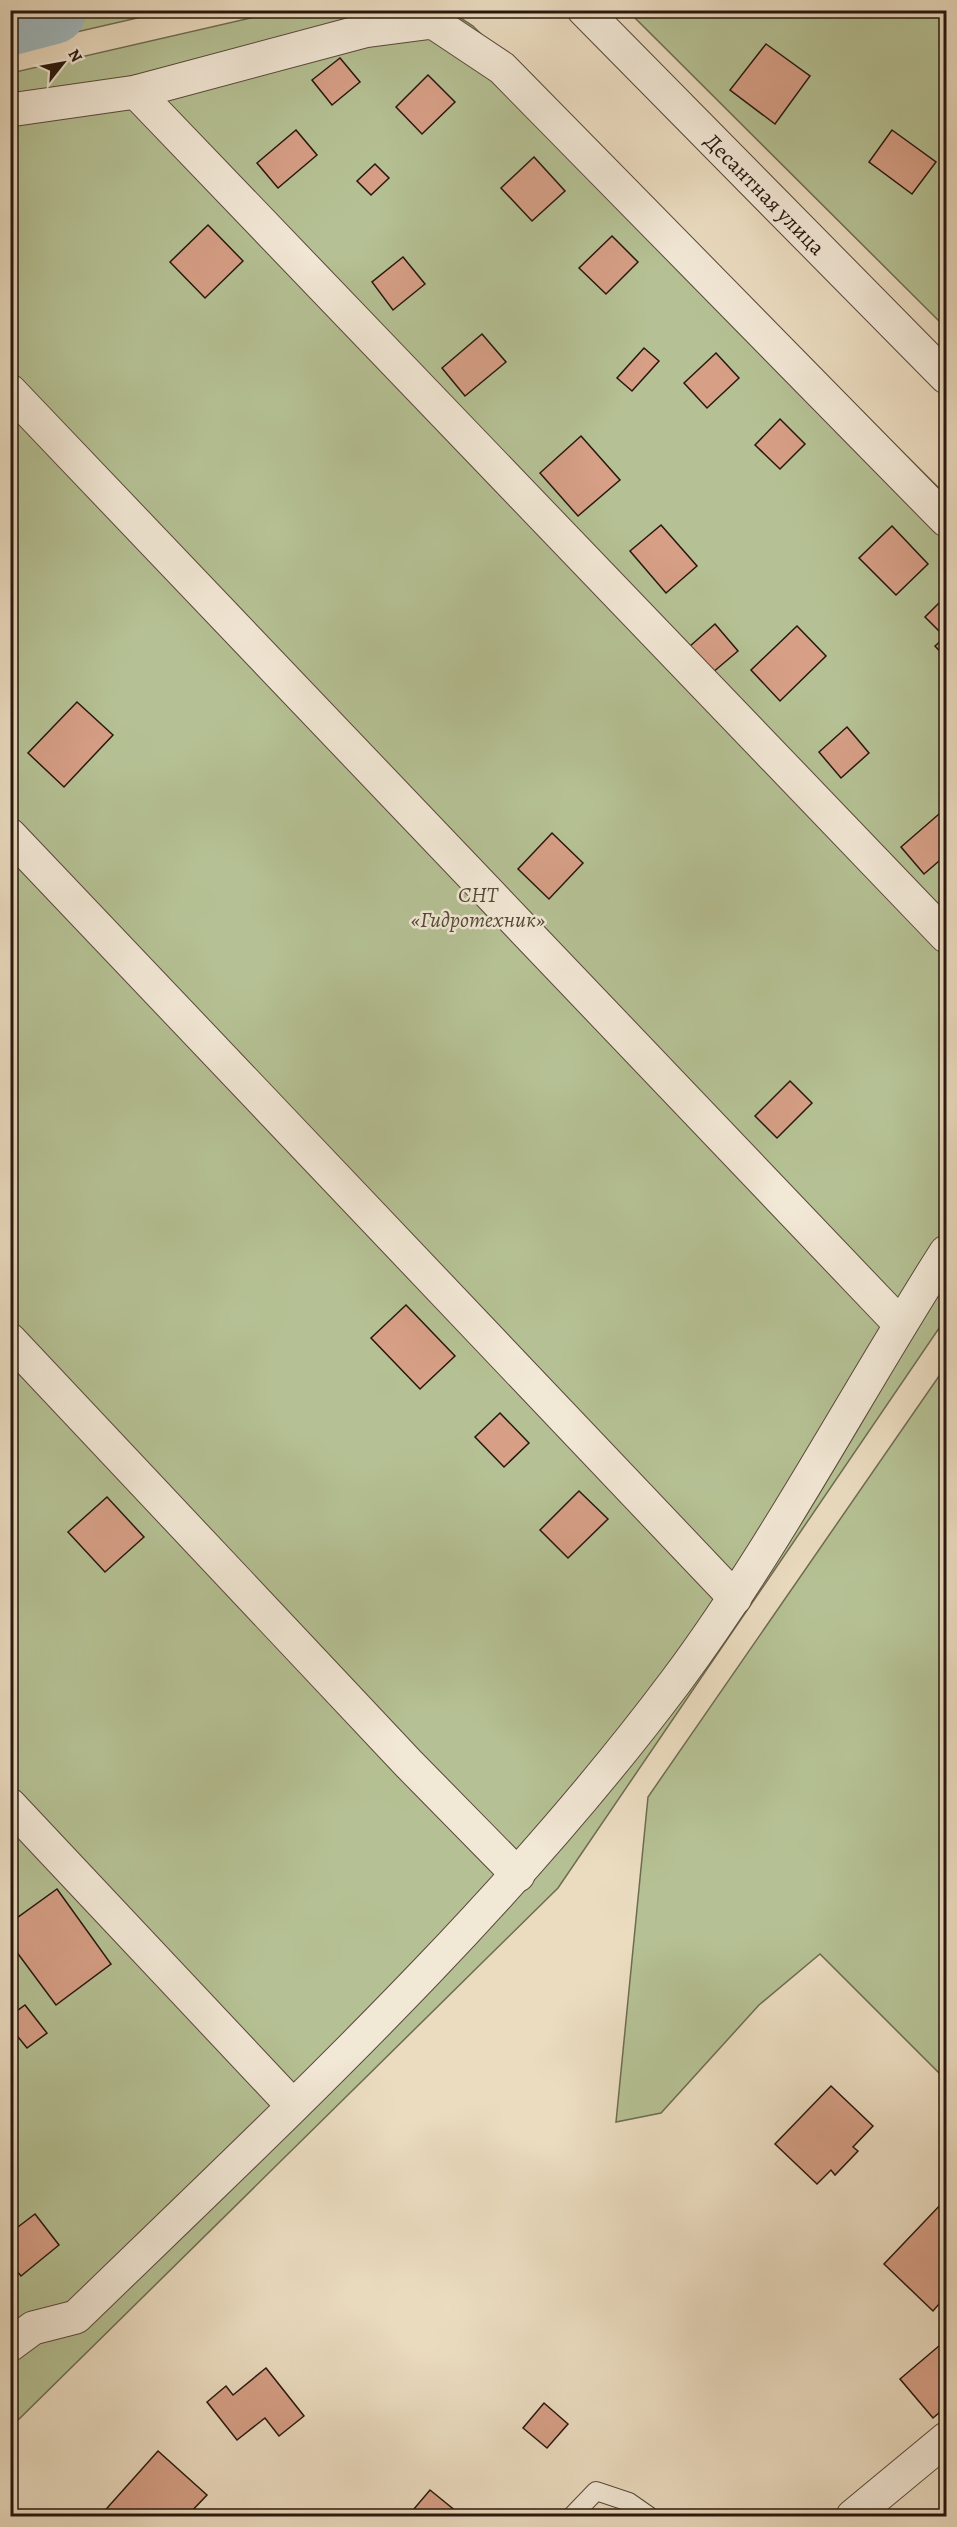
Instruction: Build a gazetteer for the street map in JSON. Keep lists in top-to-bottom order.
{
  "streets": {
    "street": ["Десантная улица"]
  },
  "parks": ["СНТ «Гидротехник»"],
  "north": "top right"
}
